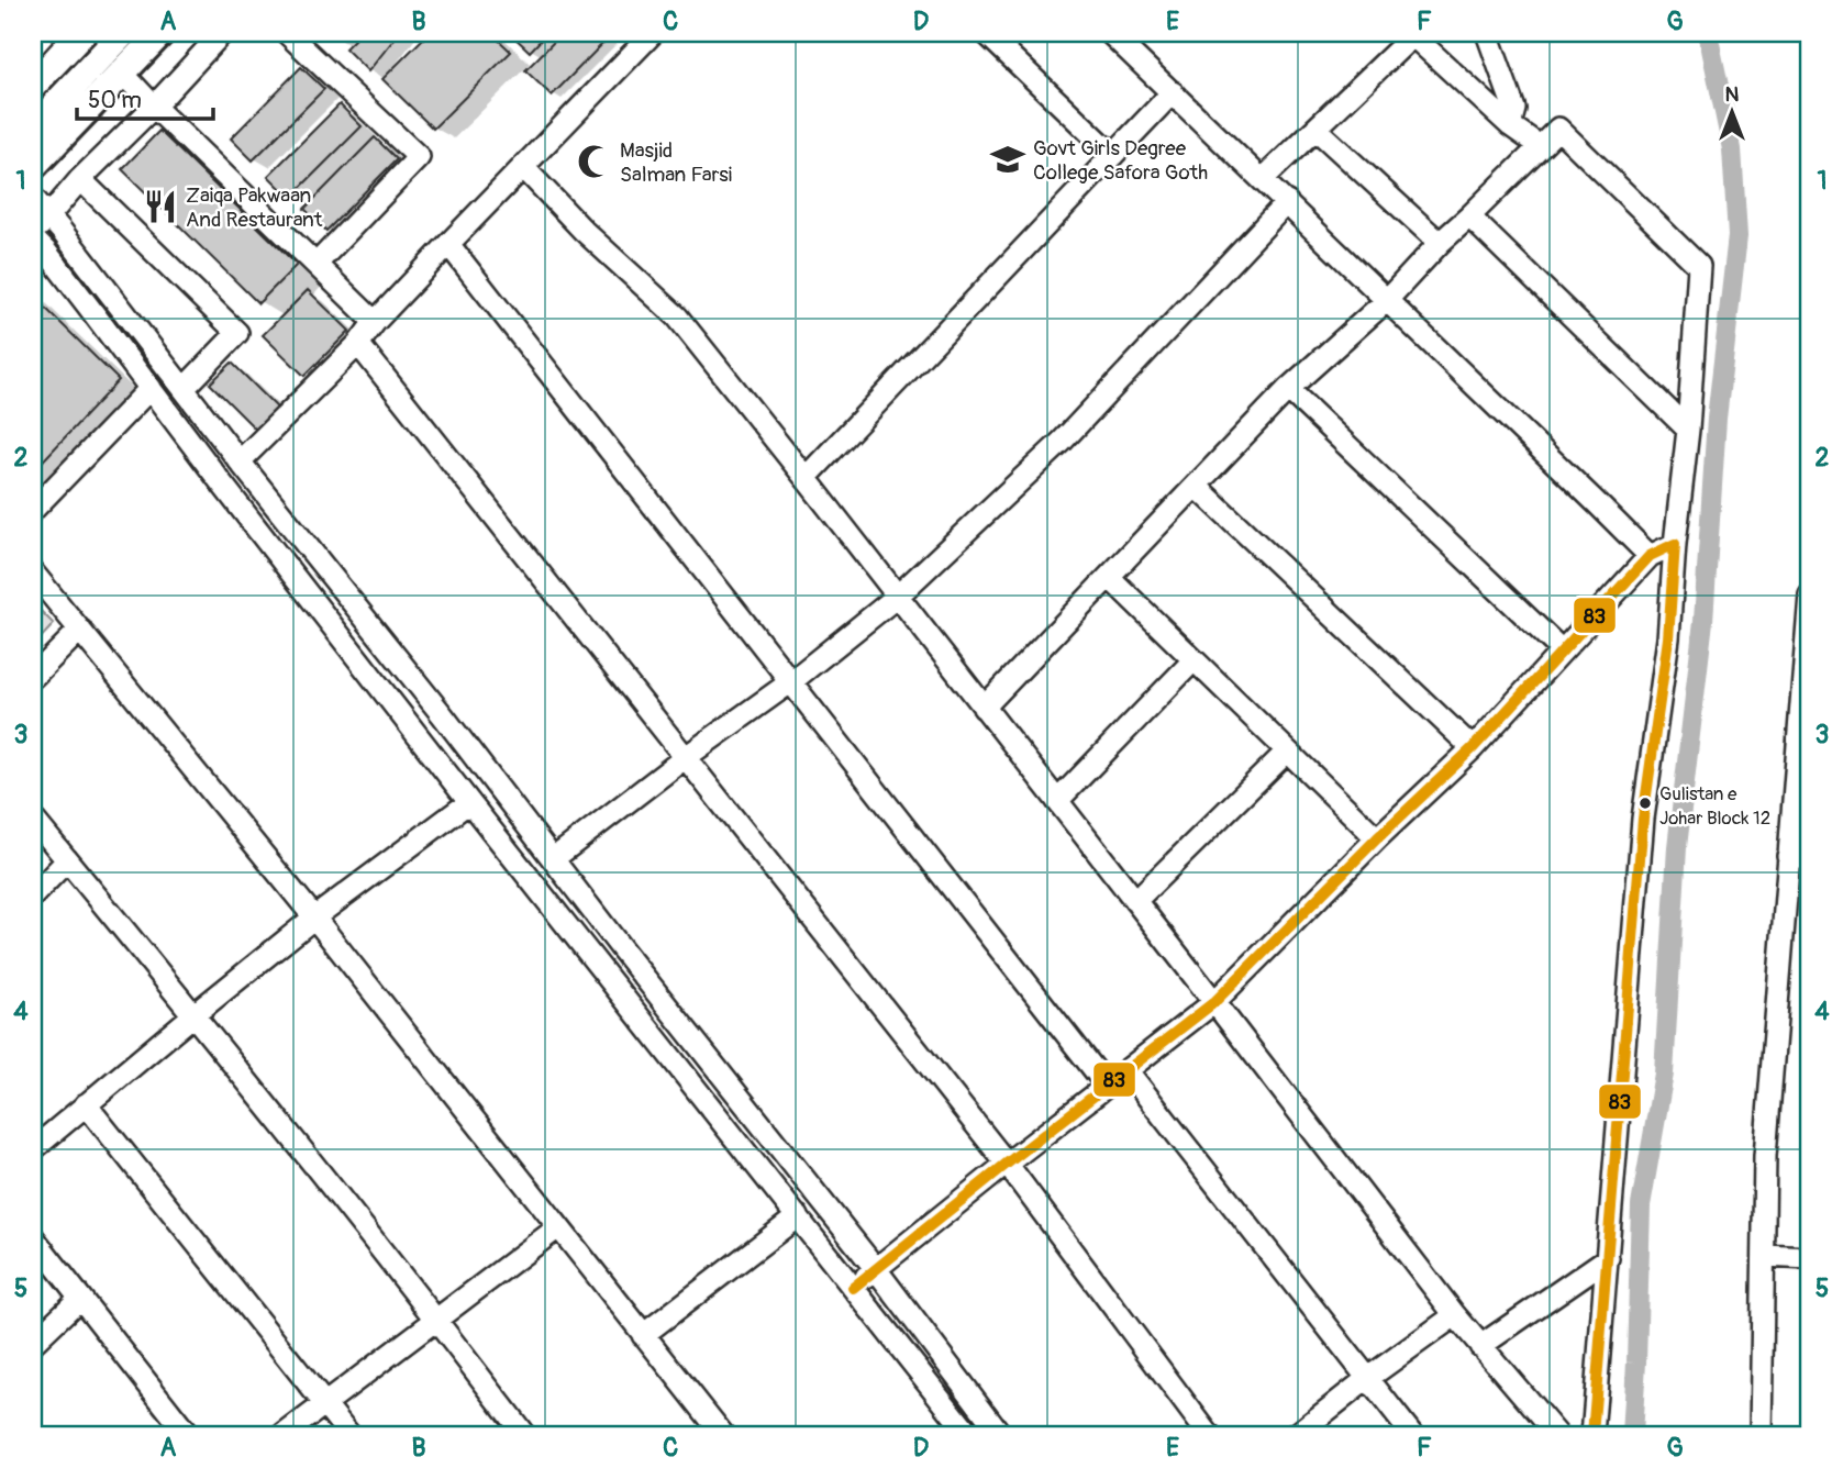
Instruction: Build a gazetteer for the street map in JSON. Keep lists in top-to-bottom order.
{
  "places": {
    "school or university": ["Govt Girls Degree College Safora Goth"],
    "mosque": ["Masjid Salman Farsi"],
    "restaurant": ["Zaiqa Pakwaan And Restaurant"],
    "other": ["Gulistan e Johar Block 12"]
  },
  "lines": ["transit line 83"],
  "scale_bar": "50 m",
  "north": "top",
  "grid": {
    "columns": [
      "A",
      "B",
      "C",
      "D",
      "E",
      "F",
      "G"
    ],
    "rows": [
      "1",
      "2",
      "3",
      "4",
      "5"
    ]
  }
}
